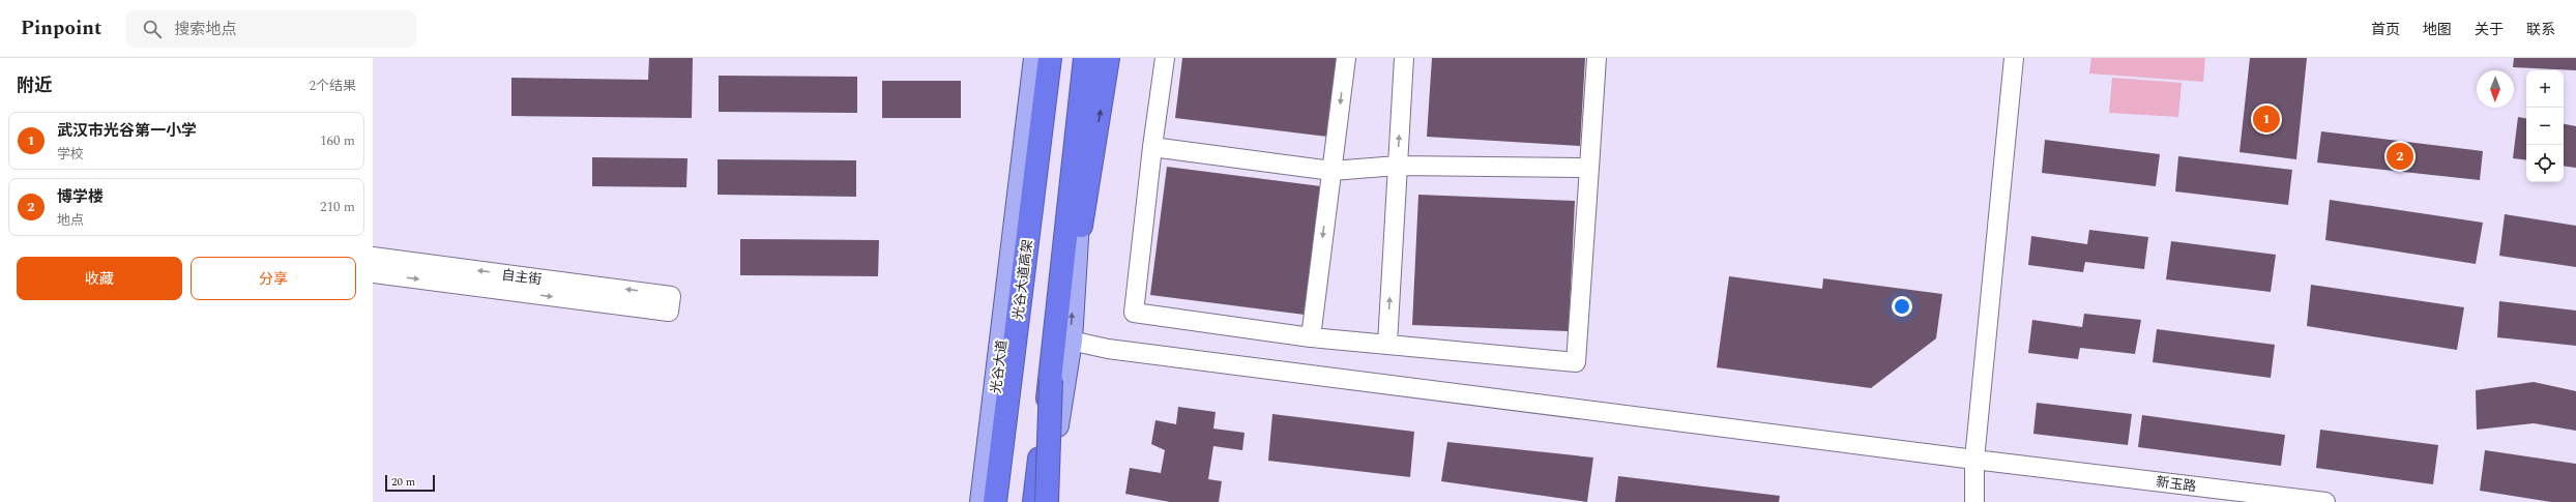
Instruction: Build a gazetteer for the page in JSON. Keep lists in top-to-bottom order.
{
  "streets": {
    "highway": ["光谷大道高架"],
    "main road": ["光谷大道"],
    "street": ["自主街", "新玉路"]
  },
  "crossings": [
    ["光谷大道高架", "光谷大道"]
  ],
  "scale_bar": "20 m",
  "north": "bottom",
  "page": {
    "header": "Pinpoint",
    "search": "搜索地点",
    "nav": [
      "首页",
      "地图",
      "关于",
      "联系"
    ],
    "heading": ["附近", "2个结果"],
    "map_buttons": ["+", "−"],
    "pins": ["1", "2"],
    "list": [
      {
        "mark": "1",
        "name": "武汉市光谷第一小学",
        "note": "学校",
        "value": "160 m"
      },
      {
        "mark": "2",
        "name": "博学楼",
        "note": "地点",
        "value": "210 m"
      }
    ],
    "buttons": ["收藏", "分享"],
    "scale": "20 m"
  }
}
